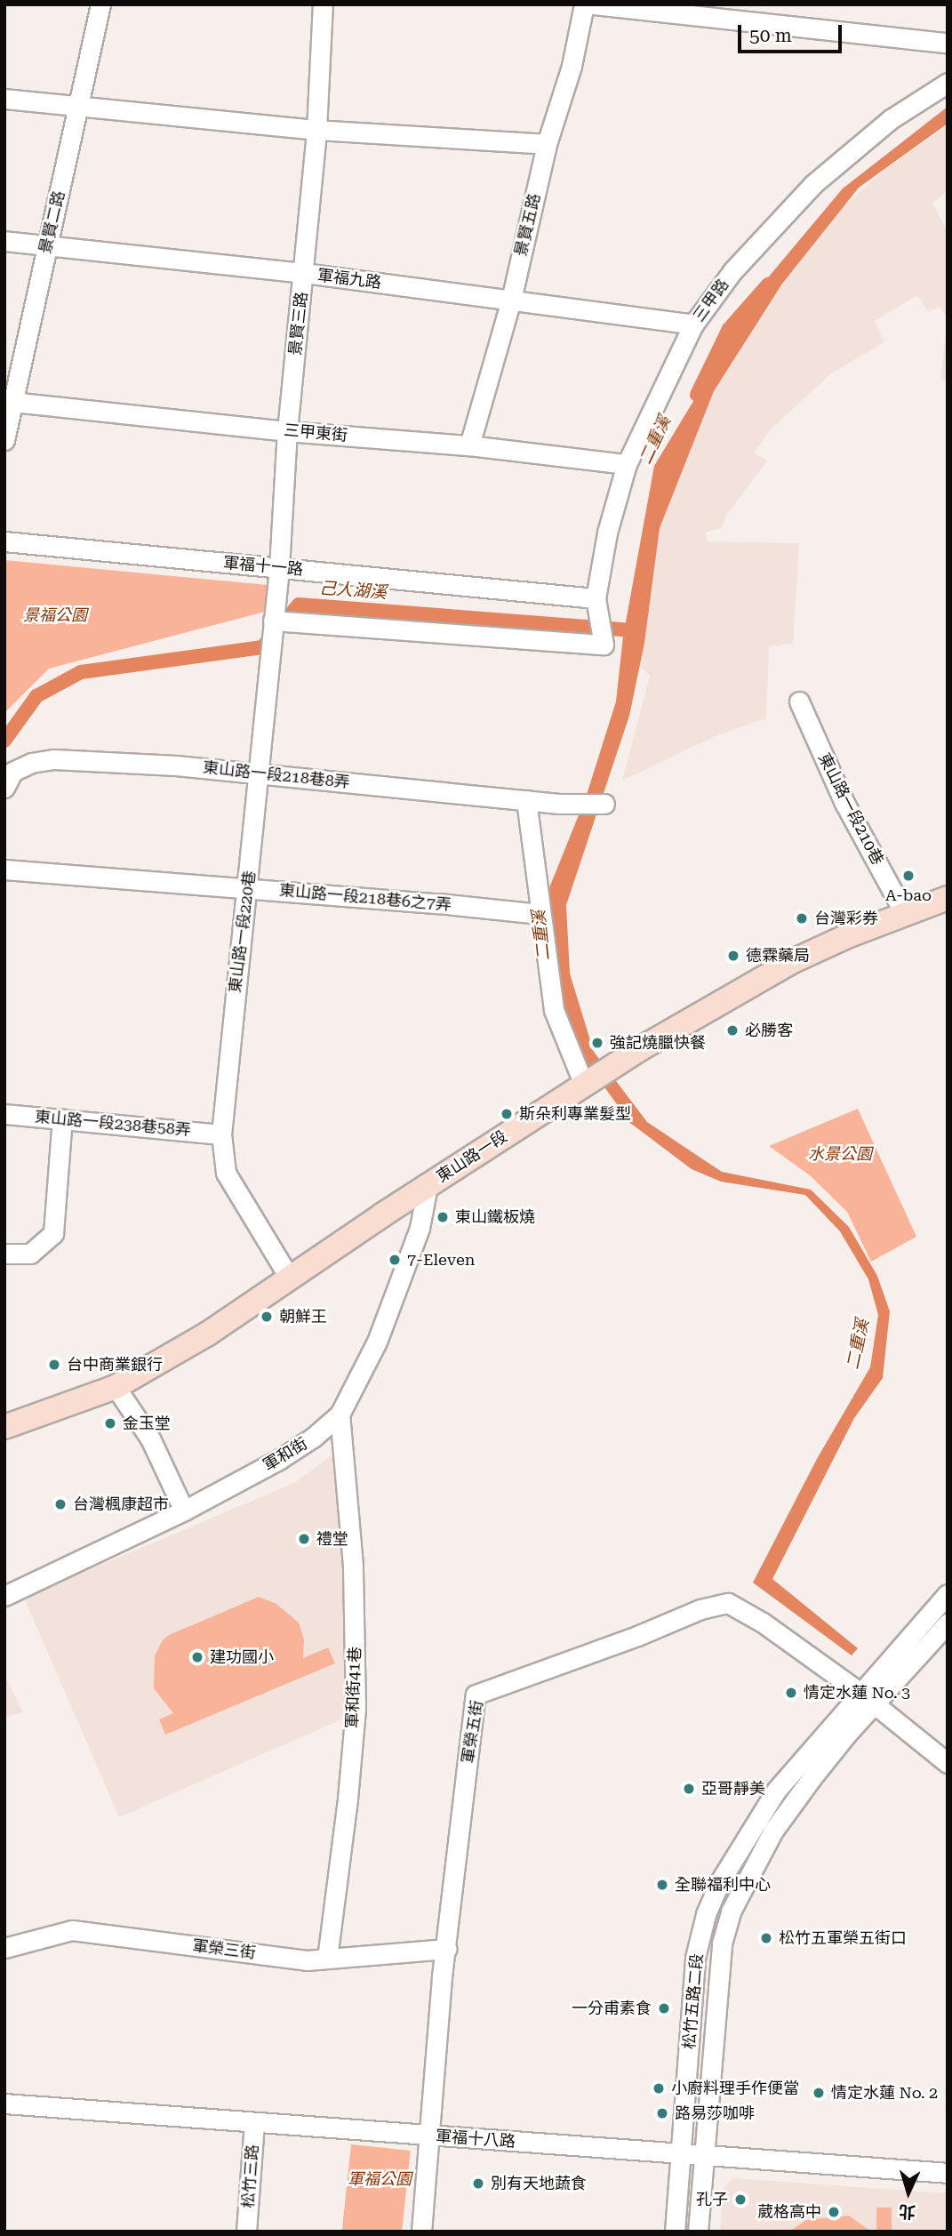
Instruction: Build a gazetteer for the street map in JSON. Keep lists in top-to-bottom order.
{
  "streets": {
    "main road": ["東山路一段"],
    "street": [
      "景賢二路",
      "景賢五路",
      "軍福九路",
      "三甲路",
      "景賢三路",
      "三甲東街",
      "軍福十一路",
      "東山路一段218巷8弄",
      "東山路一段210巷",
      "東山路一段218巷6之7弄",
      "東山路一段220巷",
      "東山路一段238巷58弄",
      "軍和街",
      "軍和街41巷",
      "軍榮五街",
      "軍榮三街",
      "松竹五路二段",
      "軍福十八路",
      "松竹三路"
    ]
  },
  "crossings": [
    ["景賢二路", "軍福九路"],
    ["景賢二路", "三甲東街"],
    ["景賢五路", "軍福九路"],
    ["景賢五路", "三甲東街"],
    ["軍福九路", "三甲路"],
    ["軍福九路", "景賢三路"],
    ["三甲路", "三甲東街"],
    ["三甲路", "軍福十一路"],
    ["三甲路", "東山路一段220巷"],
    ["景賢三路", "三甲東街"],
    ["景賢三路", "軍福十一路"],
    ["景賢三路", "東山路一段220巷"],
    ["軍福十一路", "東山路一段220巷"],
    ["東山路一段218巷8弄", "東山路一段220巷"],
    ["東山路一段210巷", "東山路一段"],
    ["東山路一段218巷6之7弄", "東山路一段220巷"],
    ["東山路一段220巷", "東山路一段238巷58弄"],
    ["東山路一段220巷", "東山路一段"],
    ["東山路一段", "軍和街"],
    ["軍和街", "軍和街41巷"],
    ["軍和街41巷", "軍榮三街"],
    ["軍榮五街", "軍榮三街"],
    ["軍榮五街", "松竹五路二段"],
    ["軍榮五街", "軍福十八路"],
    ["松竹五路二段", "軍福十八路"],
    ["軍福十八路", "松竹三路"]
  ],
  "water": ["二重溪", "己人湖溪"],
  "parks": ["景福公園", "水景公園", "軍福公園"],
  "places": [
    "A-bao",
    "台灣彩券",
    "德霖藥局",
    "必勝客",
    "強記燒臘快餐",
    "斯朵利專業髮型",
    "東山鐵板燒",
    "7-Eleven",
    "朝鮮王",
    "台中商業銀行",
    "金玉堂",
    "台灣楓康超市",
    "禮堂",
    "建功國小",
    "情定水蓮 No. 3",
    "亞哥靜美",
    "全聯福利中心",
    "松竹五軍榮五街口",
    "一分甫素食",
    "小廚料理手作便當",
    "情定水蓮 No. 2",
    "路易莎咖啡",
    "別有天地蔬食",
    "孔子",
    "葳格高中"
  ],
  "scale_bar": "50 m",
  "north": "bottom"
}
